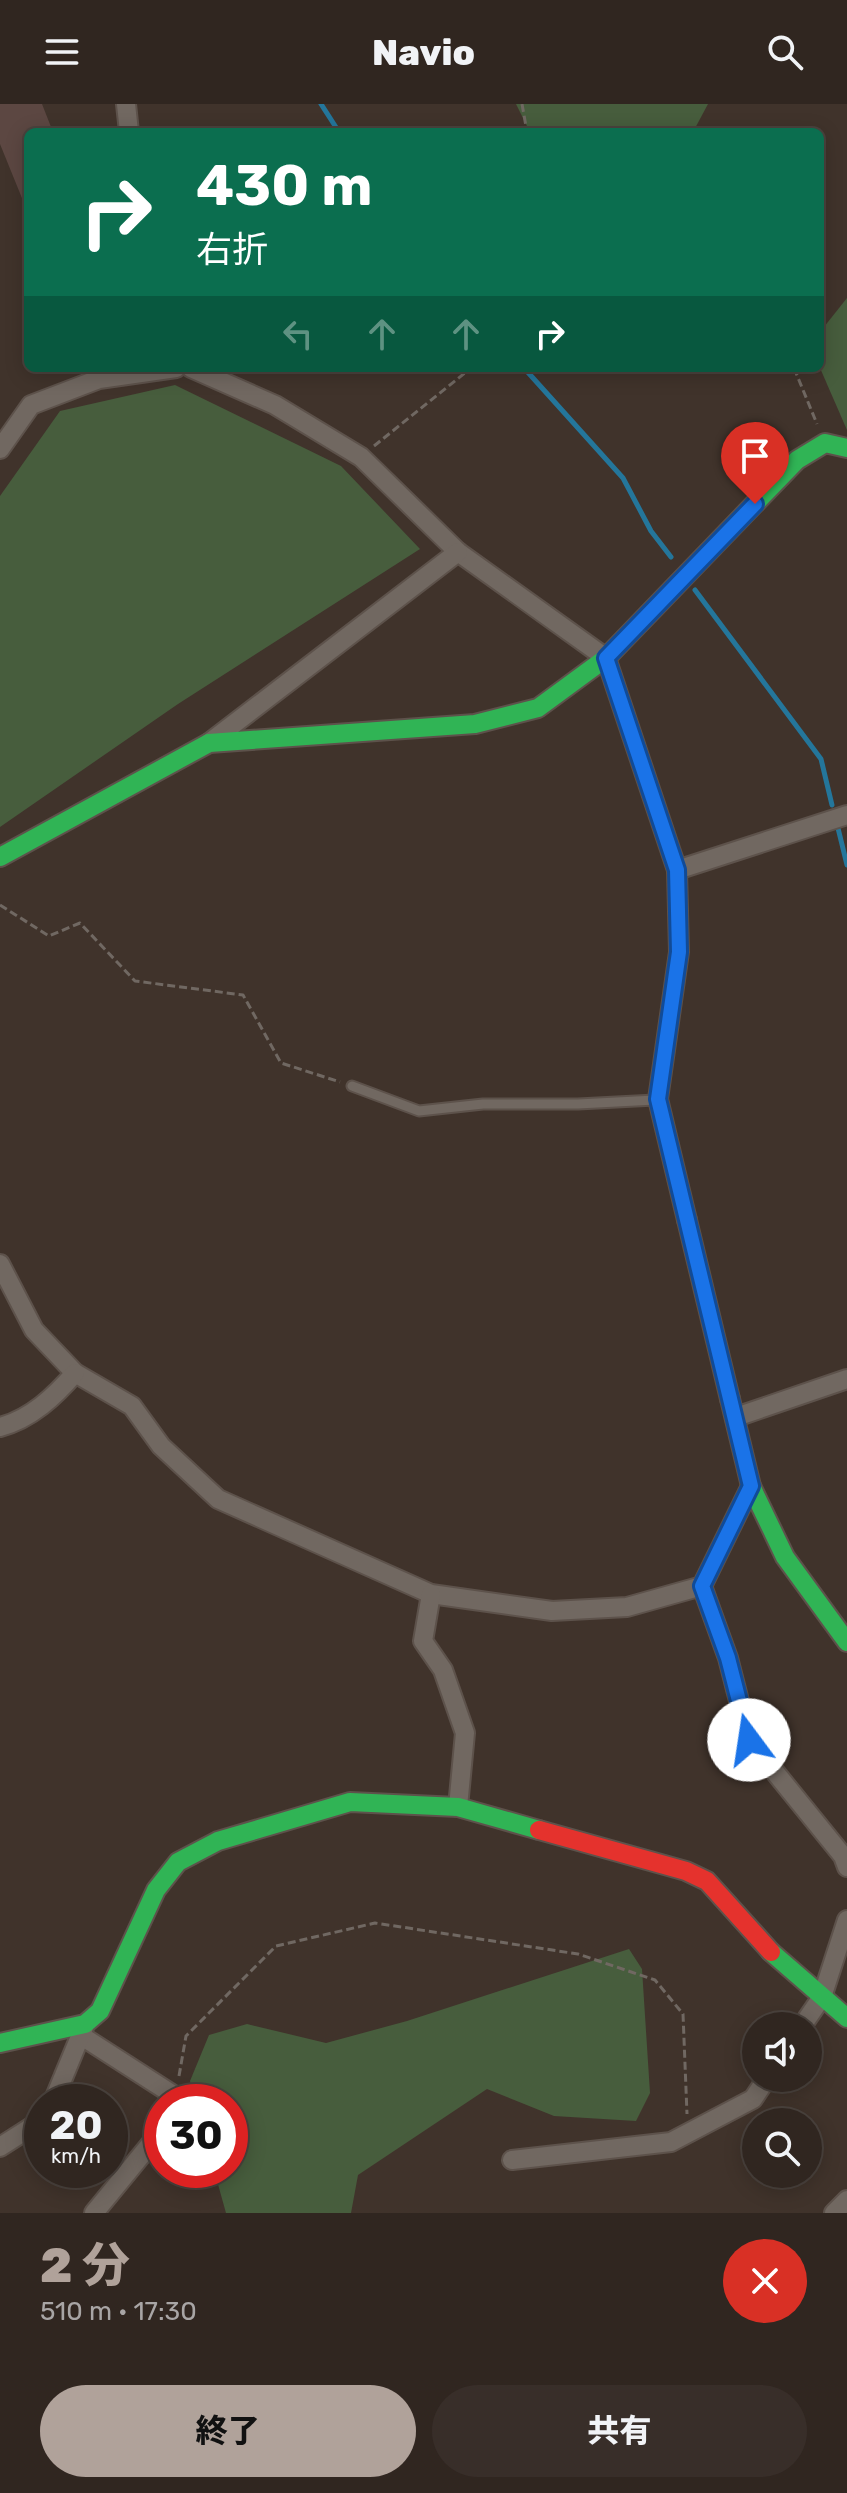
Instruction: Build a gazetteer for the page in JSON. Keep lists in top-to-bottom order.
{
  "page": {
    "header": "Navio",
    "turn": ["430 m", "右折"],
    "speed": "20 km/h",
    "limit": "30",
    "heading": ["2 分", "510 m · 17:30"],
    "buttons": ["終了", "共有"]
  }
}
